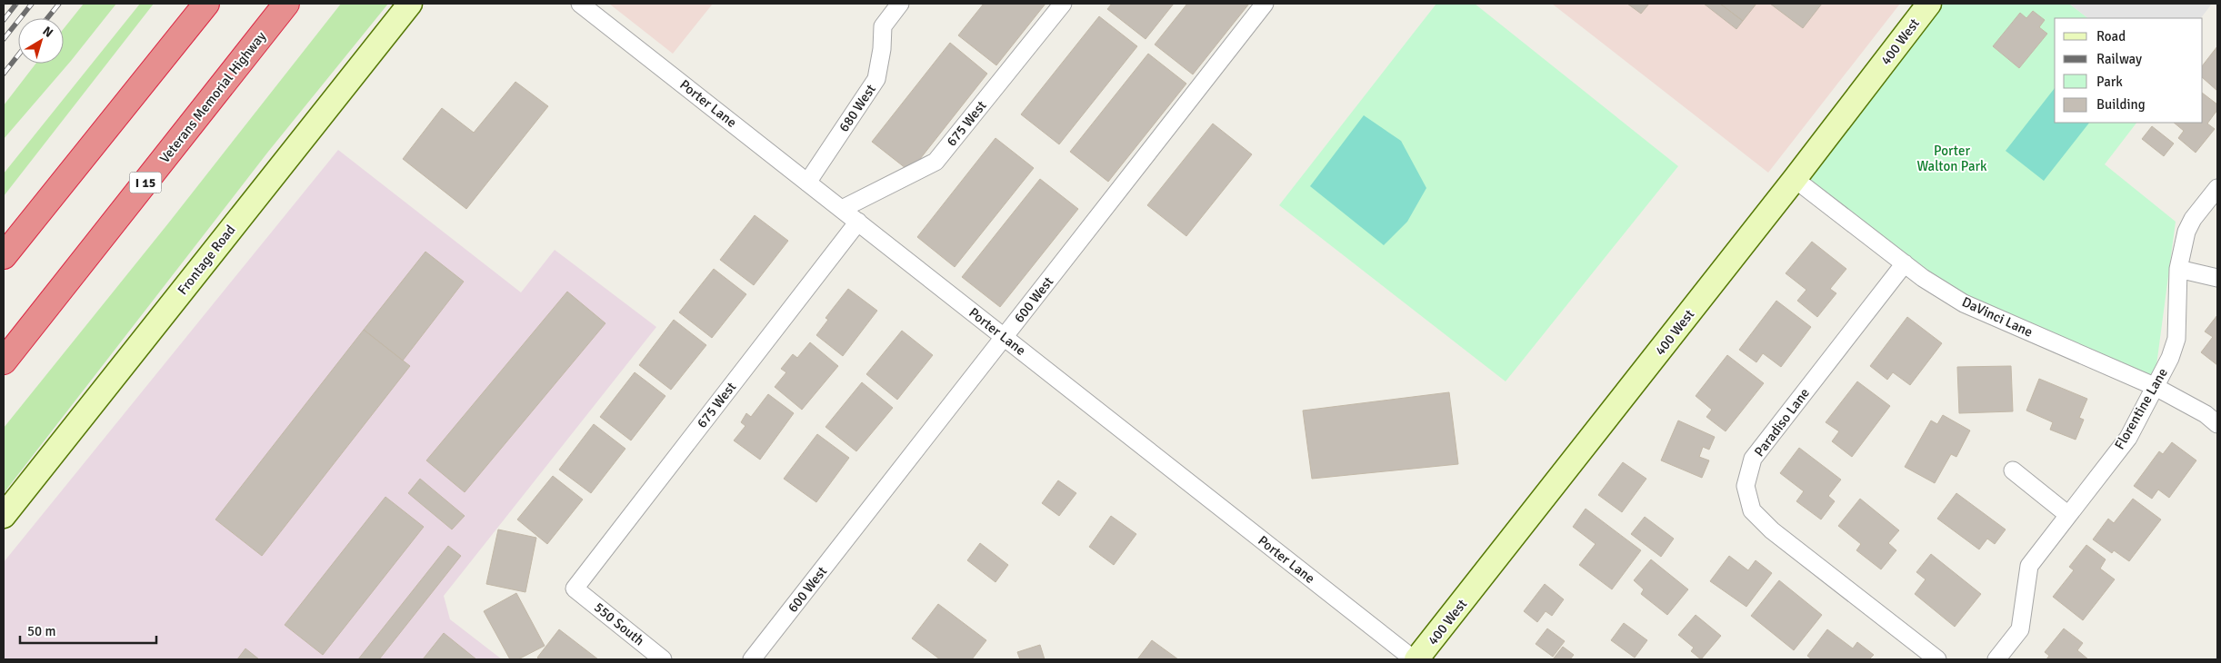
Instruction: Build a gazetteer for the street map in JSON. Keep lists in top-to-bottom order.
{
  "streets": {
    "highway": ["Veterans Memorial Highway", "I 15"],
    "main road": ["400 West", "Frontage Road"],
    "street": [
      "Porter Lane",
      "680 West",
      "675 West",
      "600 West",
      "DaVinci Lane",
      "Florentine Lane",
      "Paradiso Lane",
      "550 South"
    ]
  },
  "crossings": [
    ["400 West", "Porter Lane"],
    ["400 West", "DaVinci Lane"],
    ["Porter Lane", "680 West"],
    ["Porter Lane", "675 West"],
    ["Porter Lane", "600 West"],
    ["675 West", "550 South"],
    ["DaVinci Lane", "Florentine Lane"],
    ["DaVinci Lane", "Paradiso Lane"]
  ],
  "parks": ["Porter Walton Park"],
  "legend": [
    "Road",
    "Railway",
    "Park",
    "Building"
  ],
  "scale_bar": "50 m",
  "north": "top right"
}
